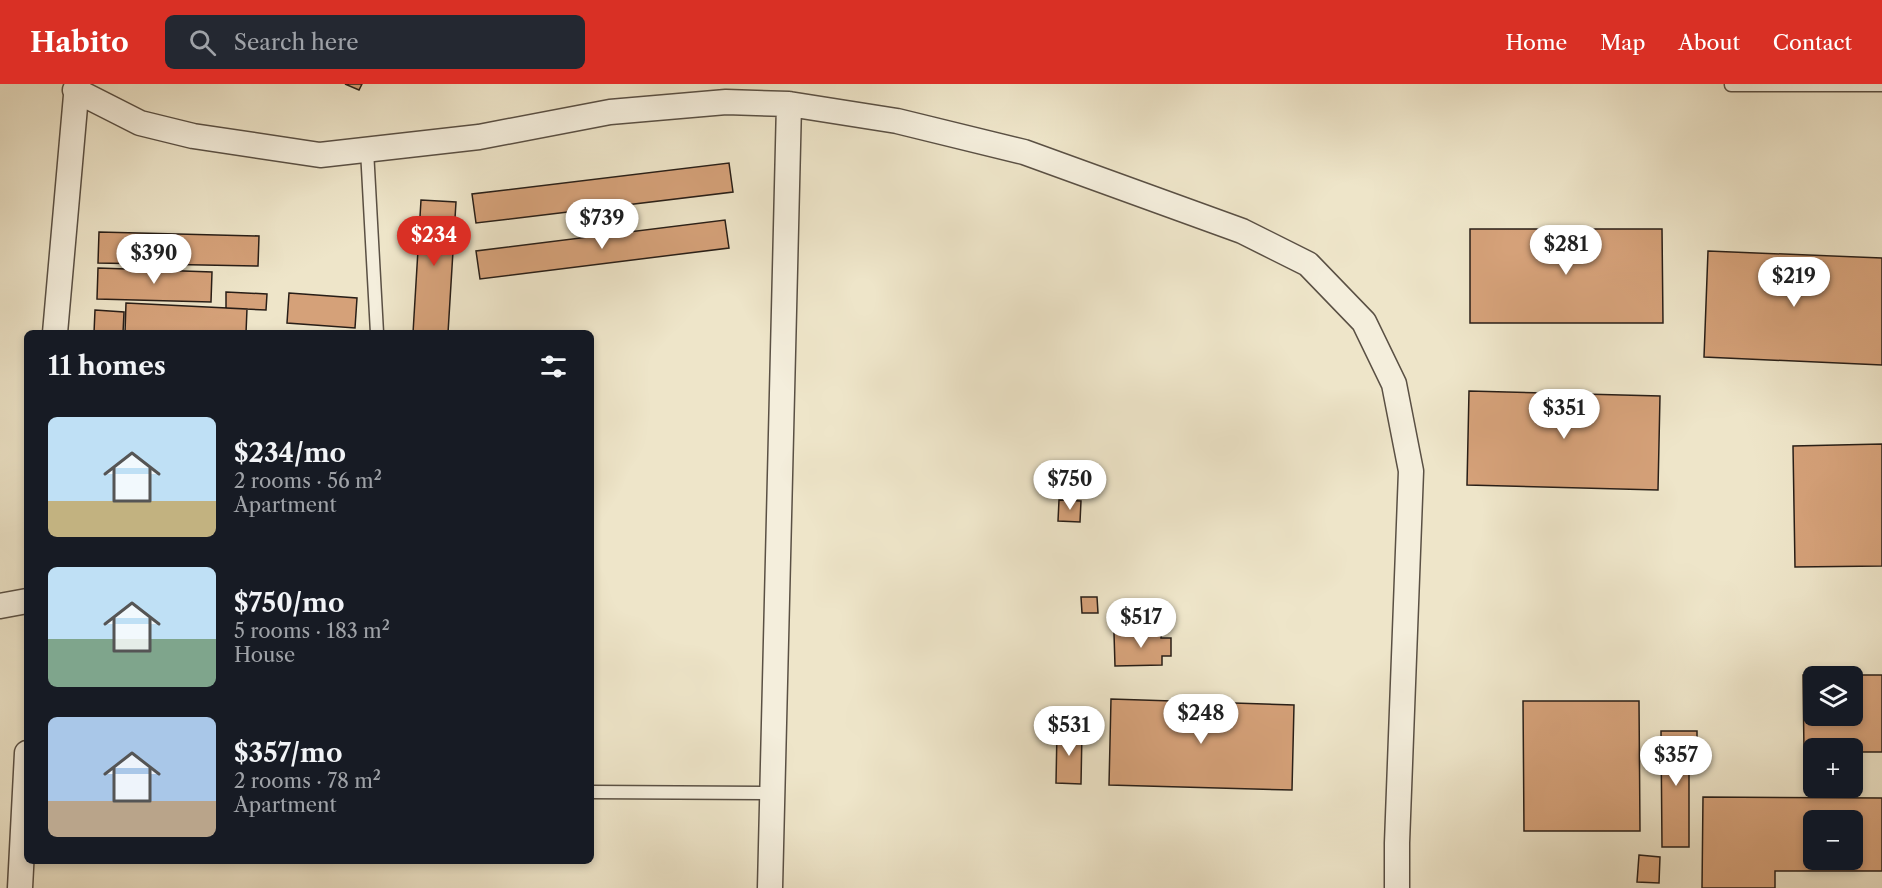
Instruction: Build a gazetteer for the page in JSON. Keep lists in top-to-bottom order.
{
  "page": {
    "header": "Habito",
    "search": "Search here",
    "nav": [
      "Home",
      "Map",
      "About",
      "Contact"
    ],
    "price": [
      "$739",
      "$234",
      "$281",
      "$390",
      "$219",
      "$351",
      "$750",
      "$517",
      "$248",
      "$531",
      "$357"
    ],
    "heading": "11 homes",
    "list": [
      {
        "name": "$234/mo",
        "note": "2 rooms · 56 m² · Apartment"
      },
      {
        "name": "$750/mo",
        "note": "5 rooms · 183 m² · House"
      },
      {
        "name": "$357/mo",
        "note": "2 rooms · 78 m² · Apartment"
      }
    ],
    "map_buttons": ["+", "−"]
  }
}
